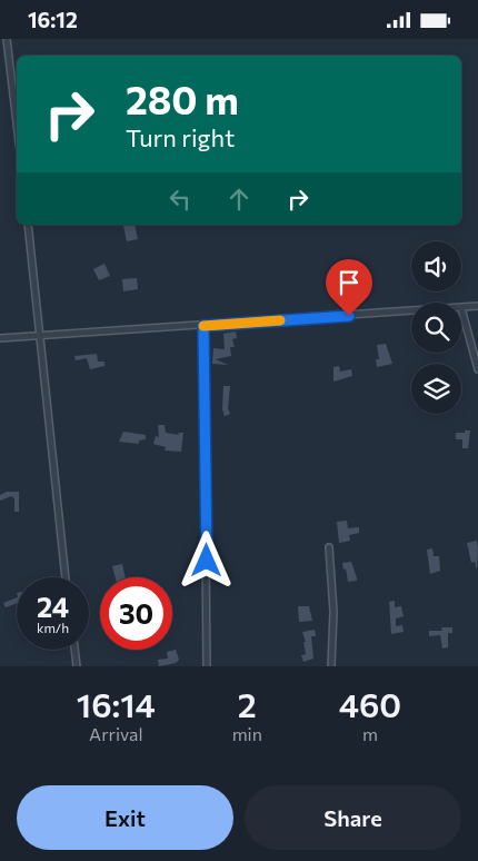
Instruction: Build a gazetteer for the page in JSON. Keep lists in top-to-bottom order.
{
  "page": {
    "status": "16:12",
    "turn": ["280 m", "Turn right"],
    "speed": "24 km/h",
    "limit": "30",
    "eta": [
      "16:14",
      "Arrival",
      "2",
      "min",
      "460",
      "m"
    ],
    "buttons": ["Exit", "Share"]
  }
}
